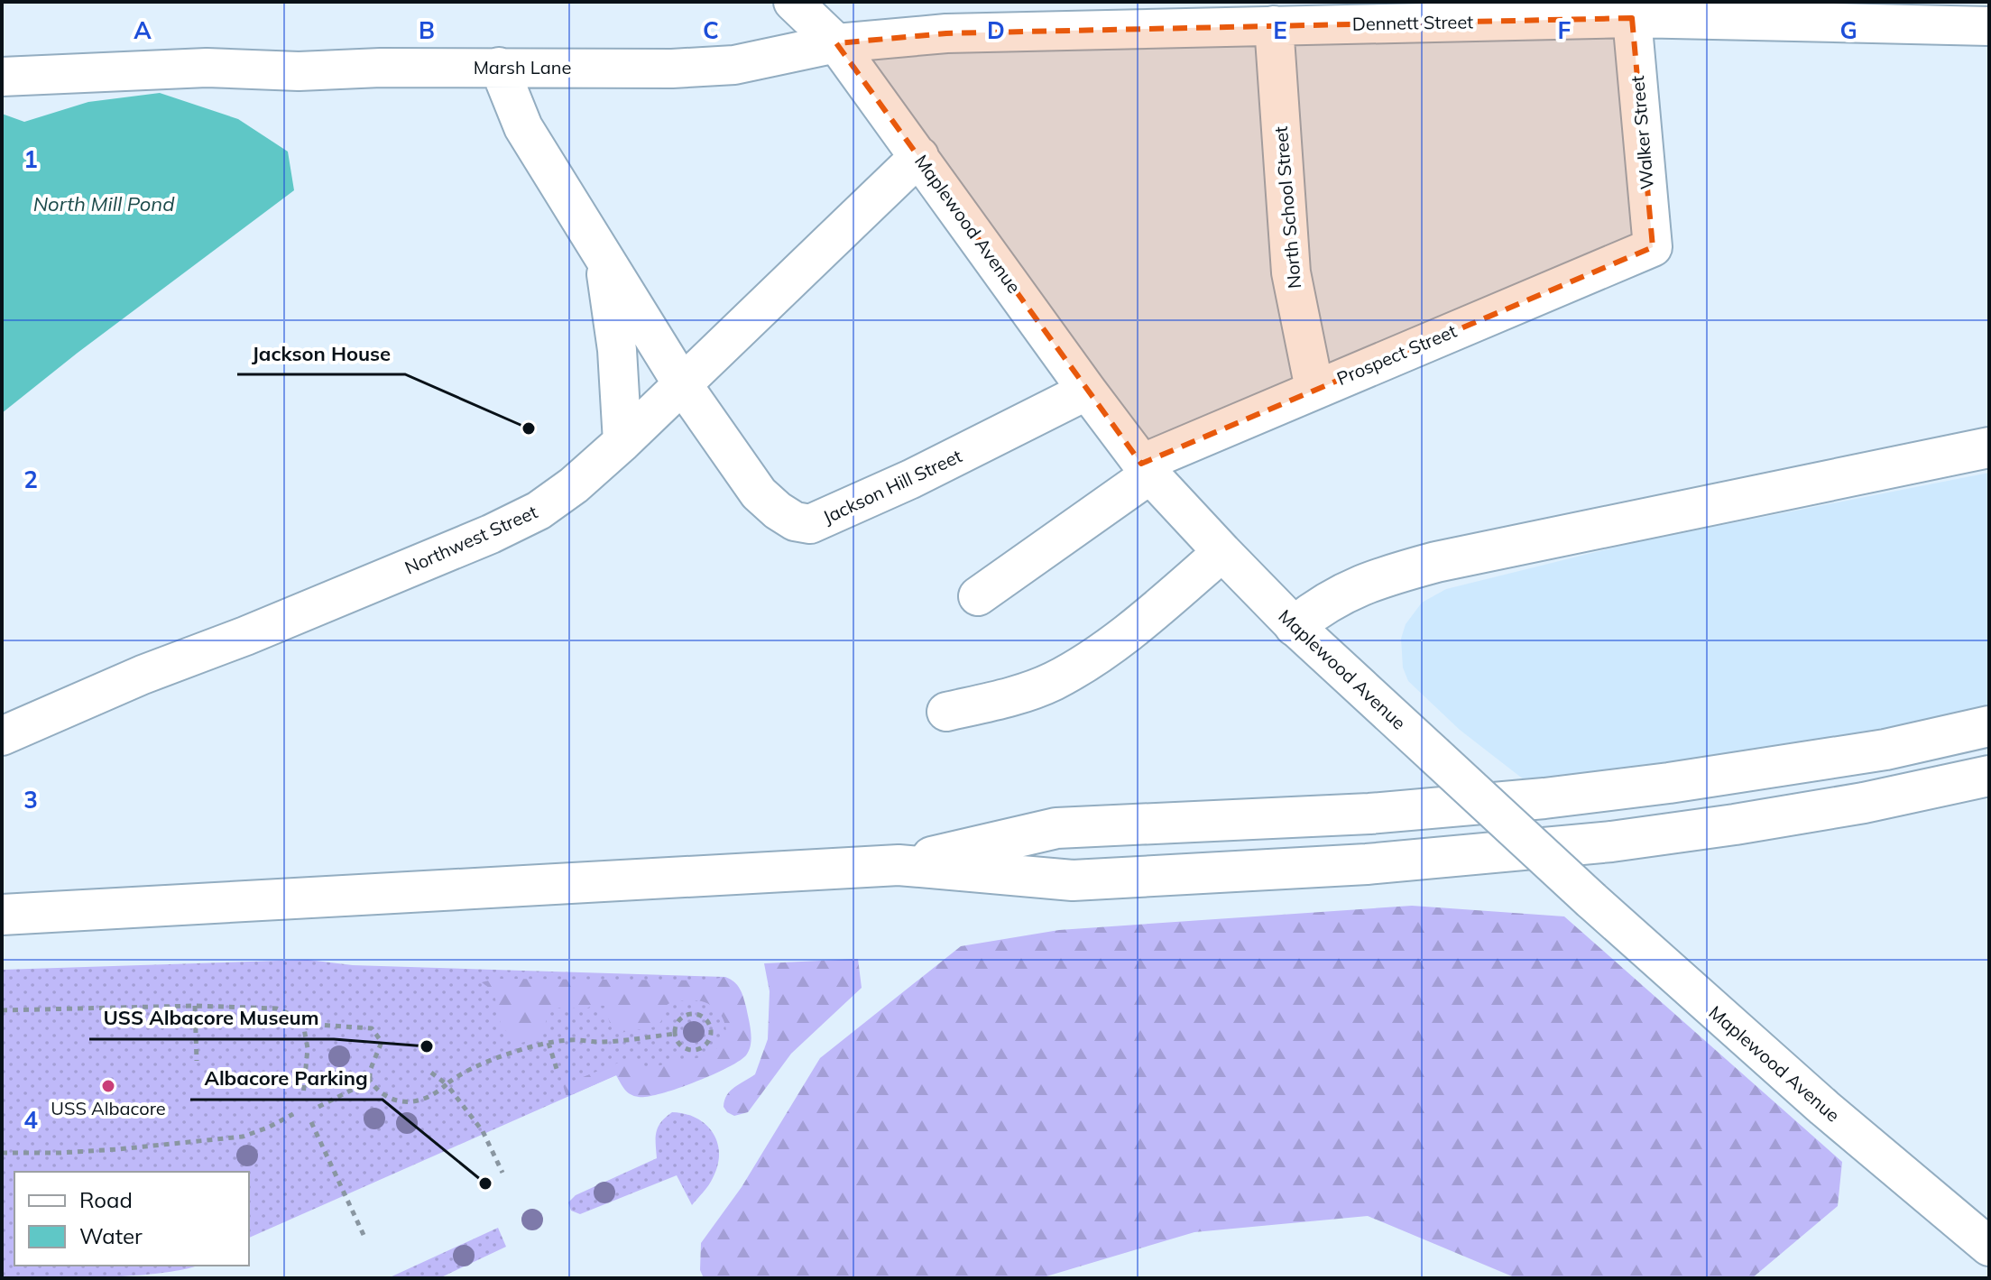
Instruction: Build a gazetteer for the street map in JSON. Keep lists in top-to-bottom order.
{
  "streets": {
    "street": [
      "Dennett Street",
      "Marsh Lane",
      "Walker Street",
      "North School Street",
      "Maplewood Avenue",
      "Prospect Street",
      "Jackson Hill Street",
      "Northwest Street"
    ]
  },
  "crossings": [
    ["Dennett Street", "Marsh Lane"],
    ["Dennett Street", "Walker Street"],
    ["Dennett Street", "North School Street"],
    ["Dennett Street", "Maplewood Avenue"],
    ["Marsh Lane", "Maplewood Avenue"],
    ["Marsh Lane", "Jackson Hill Street"],
    ["Walker Street", "Prospect Street"],
    ["North School Street", "Prospect Street"],
    ["Maplewood Avenue", "Prospect Street"],
    ["Maplewood Avenue", "Jackson Hill Street"],
    ["Maplewood Avenue", "Northwest Street"],
    ["Jackson Hill Street", "Northwest Street"]
  ],
  "water": ["North Mill Pond"],
  "places": [
    "Jackson House",
    "USS Albacore Museum",
    "USS Albacore",
    "Albacore Parking"
  ],
  "legend": ["Road", "Water"],
  "grid": {
    "columns": [
      "A",
      "B",
      "C",
      "D",
      "E",
      "F",
      "G"
    ],
    "rows": [
      "1",
      "2",
      "3",
      "4"
    ]
  }
}
